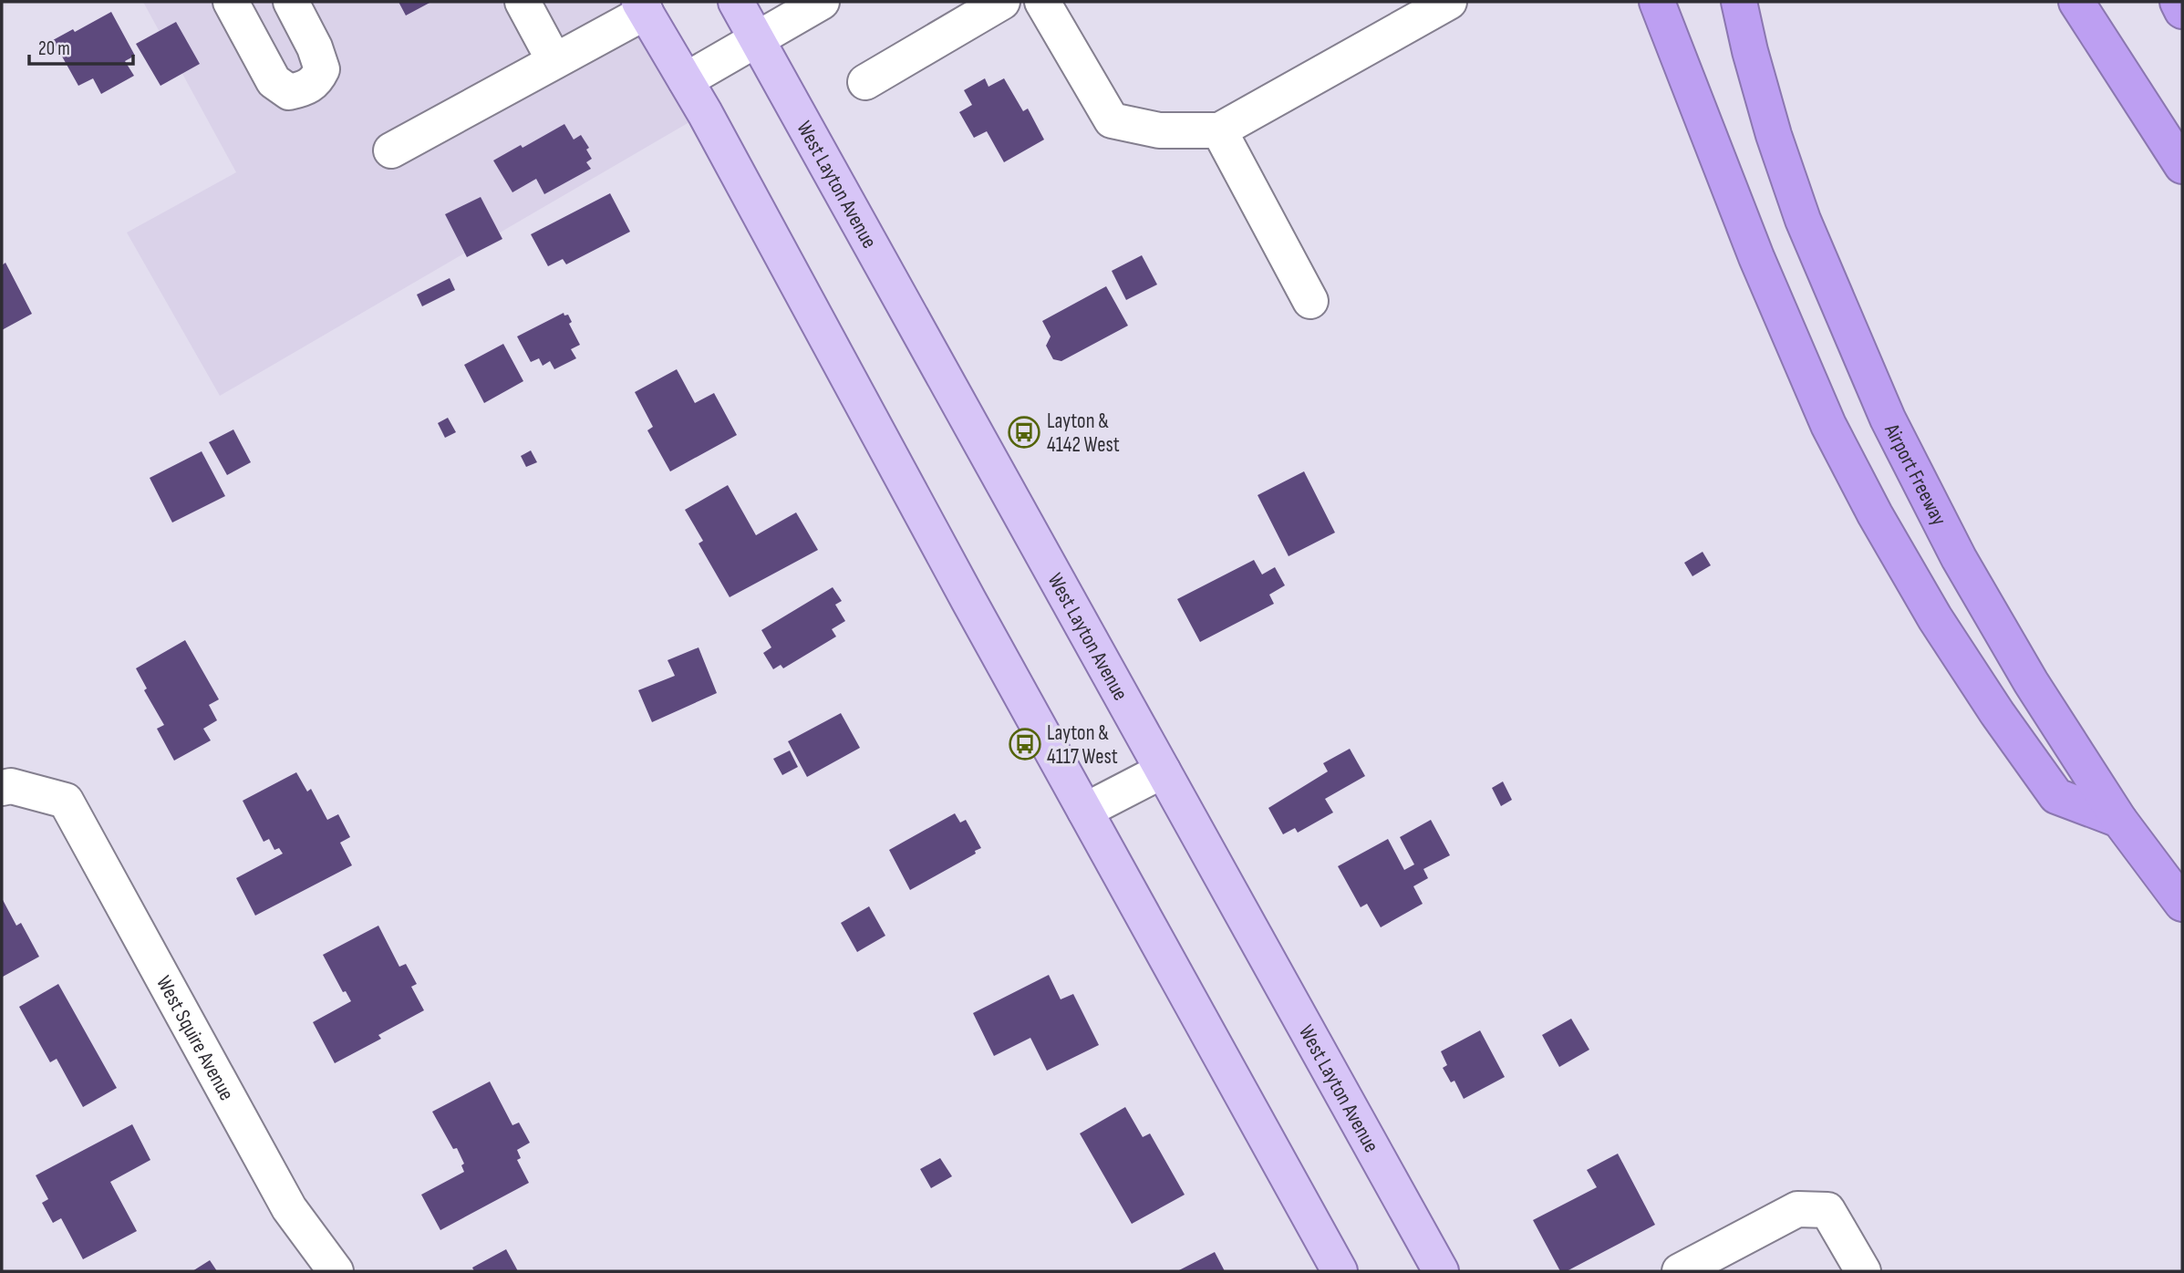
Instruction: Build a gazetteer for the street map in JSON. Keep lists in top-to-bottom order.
{
  "streets": {
    "highway": ["Airport Freeway"],
    "main road": ["West Layton Avenue"],
    "street": ["West Squire Avenue"]
  },
  "places": {
    "bus stop": ["Layton & 4142 West", "Layton & 4117 West"]
  },
  "scale_bar": "20 m"
}
